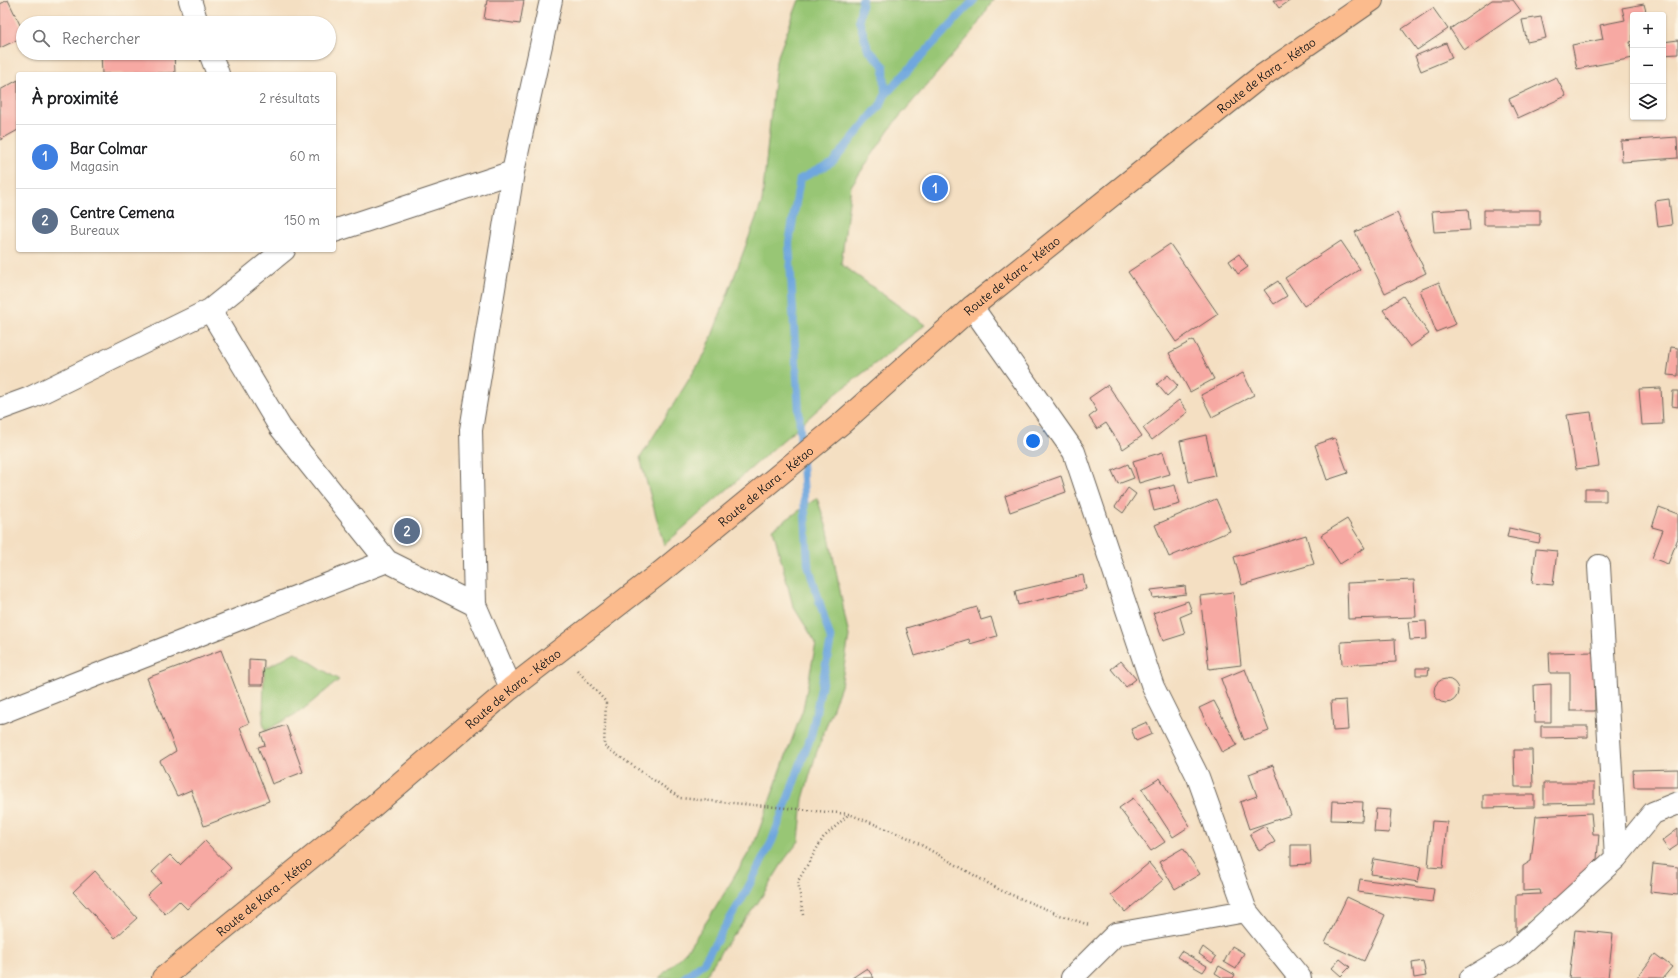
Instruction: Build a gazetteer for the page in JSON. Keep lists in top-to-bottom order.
{
  "streets": {
    "main road": ["Route de Kara - Kétao"]
  },
  "page": {
    "map_buttons": ["+", "−"],
    "search": "Rechercher",
    "heading": ["À proximité", "2 résultats"],
    "list": [
      {
        "mark": "1",
        "name": "Bar Colmar",
        "note": "Magasin",
        "value": "60 m"
      },
      {
        "mark": "2",
        "name": "Centre Cemena",
        "note": "Bureaux",
        "value": "150 m"
      }
    ],
    "pins": ["1", "2"]
  }
}
